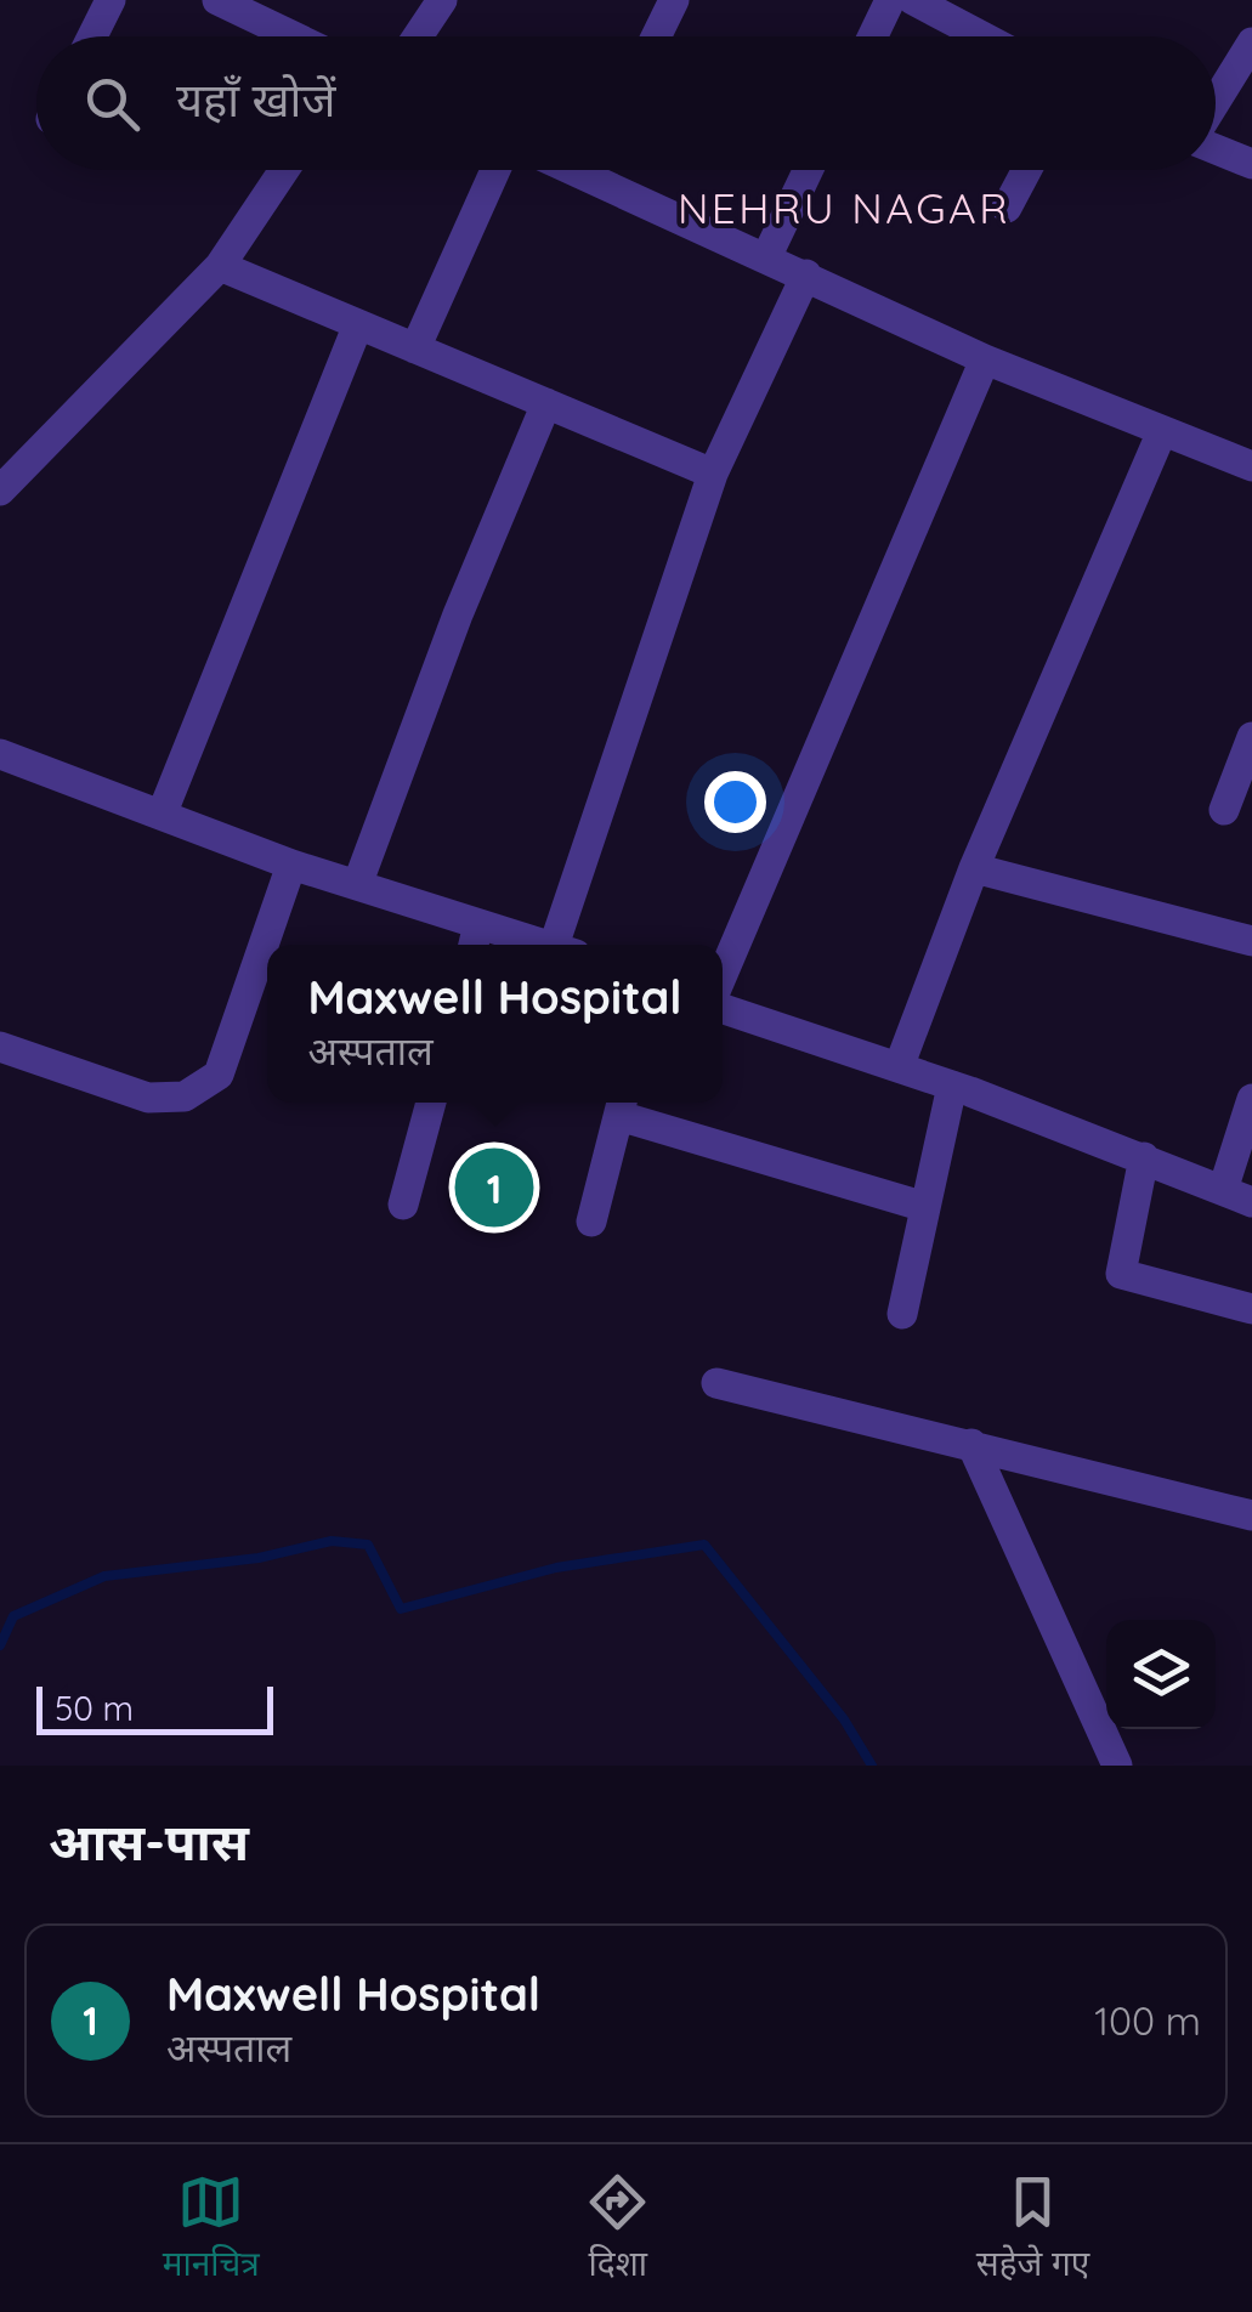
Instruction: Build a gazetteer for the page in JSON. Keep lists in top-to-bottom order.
{
  "districts": ["NEHRU NAGAR"],
  "scale_bar": "50 m",
  "page": {
    "search": "यहाँ खोजें",
    "popup": ["Maxwell Hospital", "अस्पताल"],
    "pins": "1",
    "scale": "50 m",
    "heading": "आस-पास",
    "list": [
      {
        "mark": "1",
        "name": "Maxwell Hospital",
        "note": "अस्पताल",
        "value": "100 m"
      }
    ],
    "nav": ["मानचित्र", "दिशा", "सहेजे गए"]
  }
}
